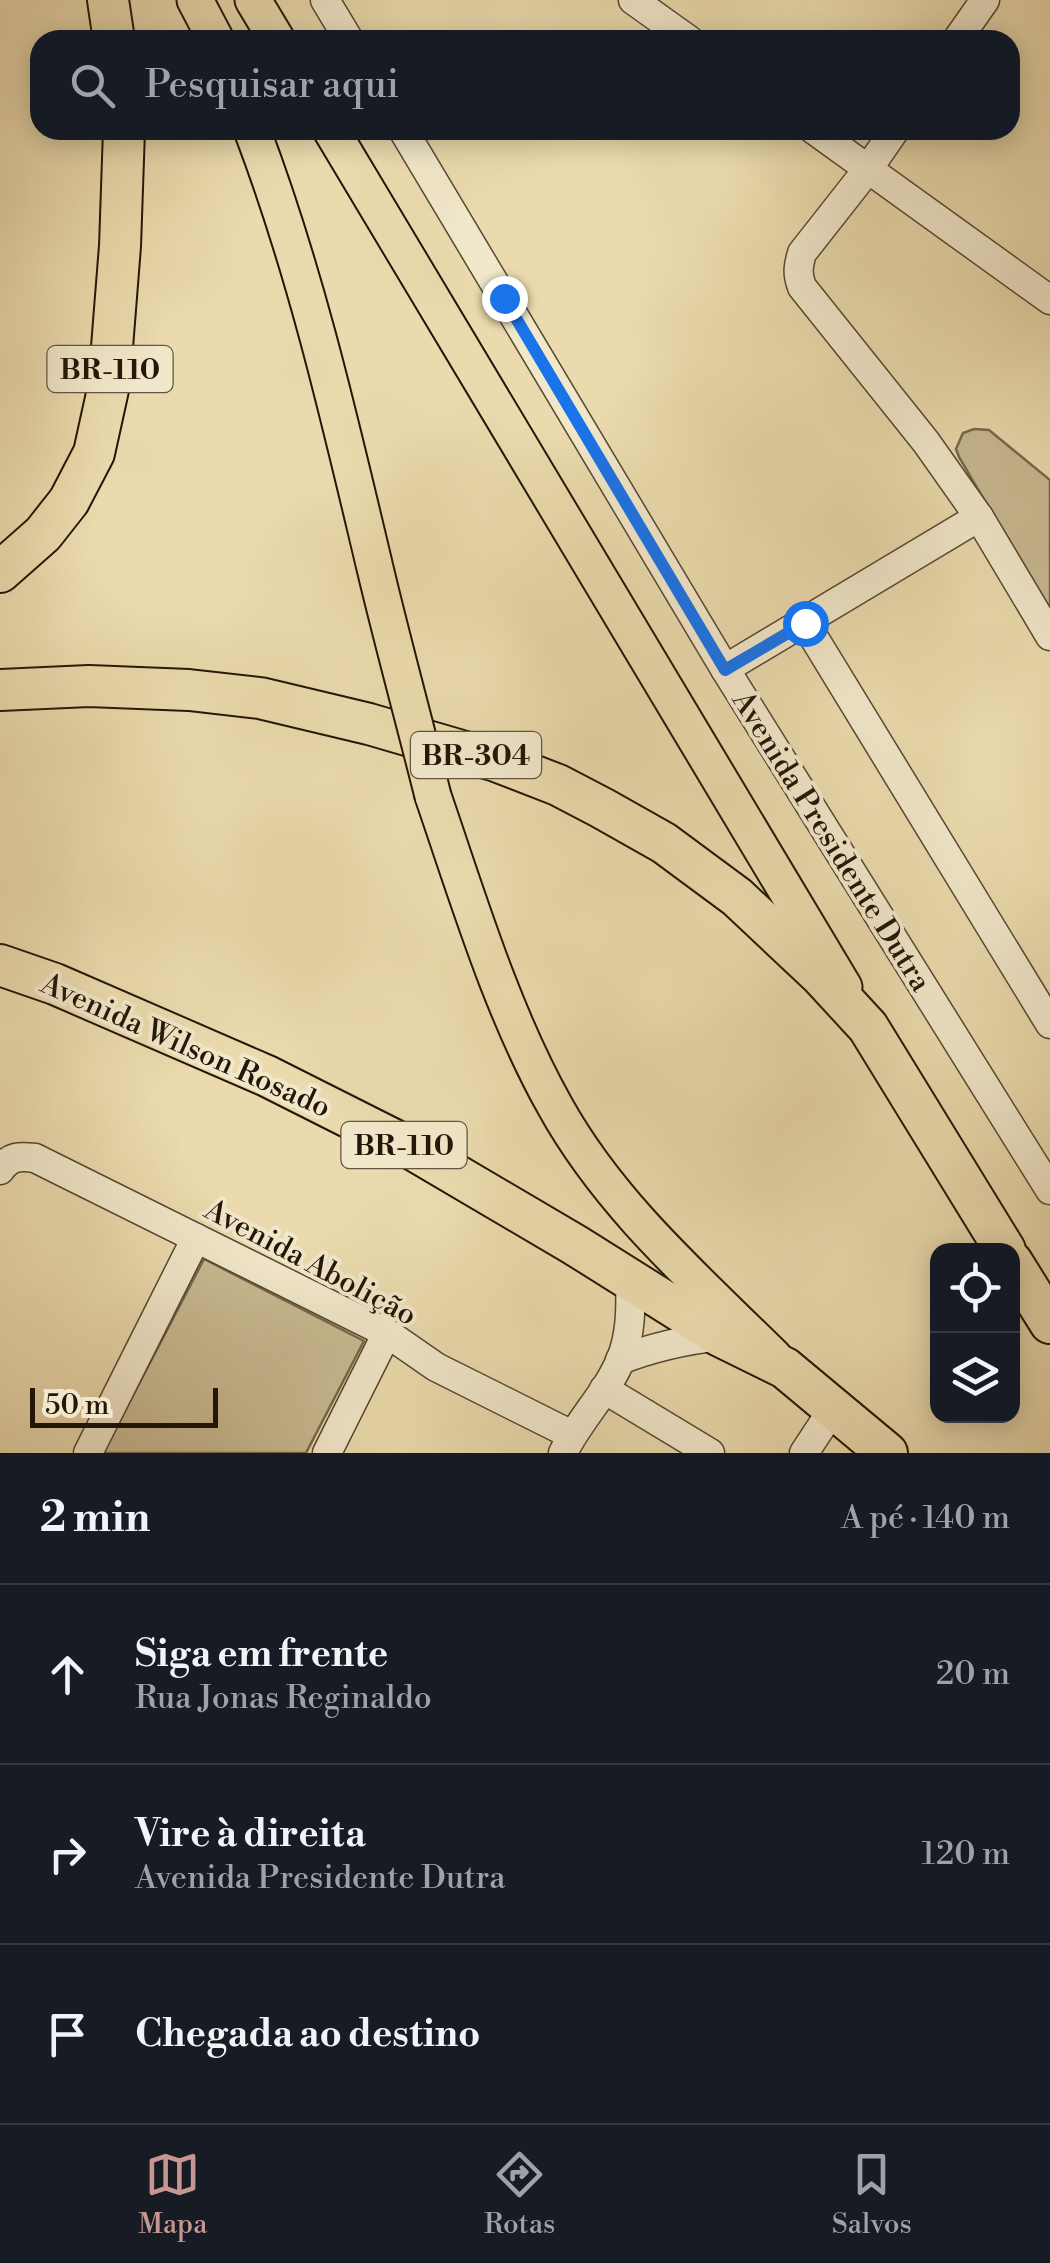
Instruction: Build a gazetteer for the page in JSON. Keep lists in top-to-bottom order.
{
  "streets": {
    "highway": ["BR-110", "BR-304", "Avenida Wilson Rosado"],
    "main road": ["Avenida Presidente Dutra"],
    "street": ["Avenida Abolição"]
  },
  "crossings": [
    ["BR-110", "Avenida Wilson Rosado"],
    ["BR-304", "Avenida Presidente Dutra"]
  ],
  "scale_bar": "50 m",
  "page": {
    "search": "Pesquisar aqui",
    "scale": "50 m",
    "heading": ["2 min", "A pé · 140 m"],
    "list": [
      ["Siga em frente", "Rua Jonas Reginaldo", "20 m"],
      ["Vire à direita", "Avenida Presidente Dutra", "120 m"],
      "Chegada ao destino"
    ],
    "nav": ["Mapa", "Rotas", "Salvos"]
  }
}
